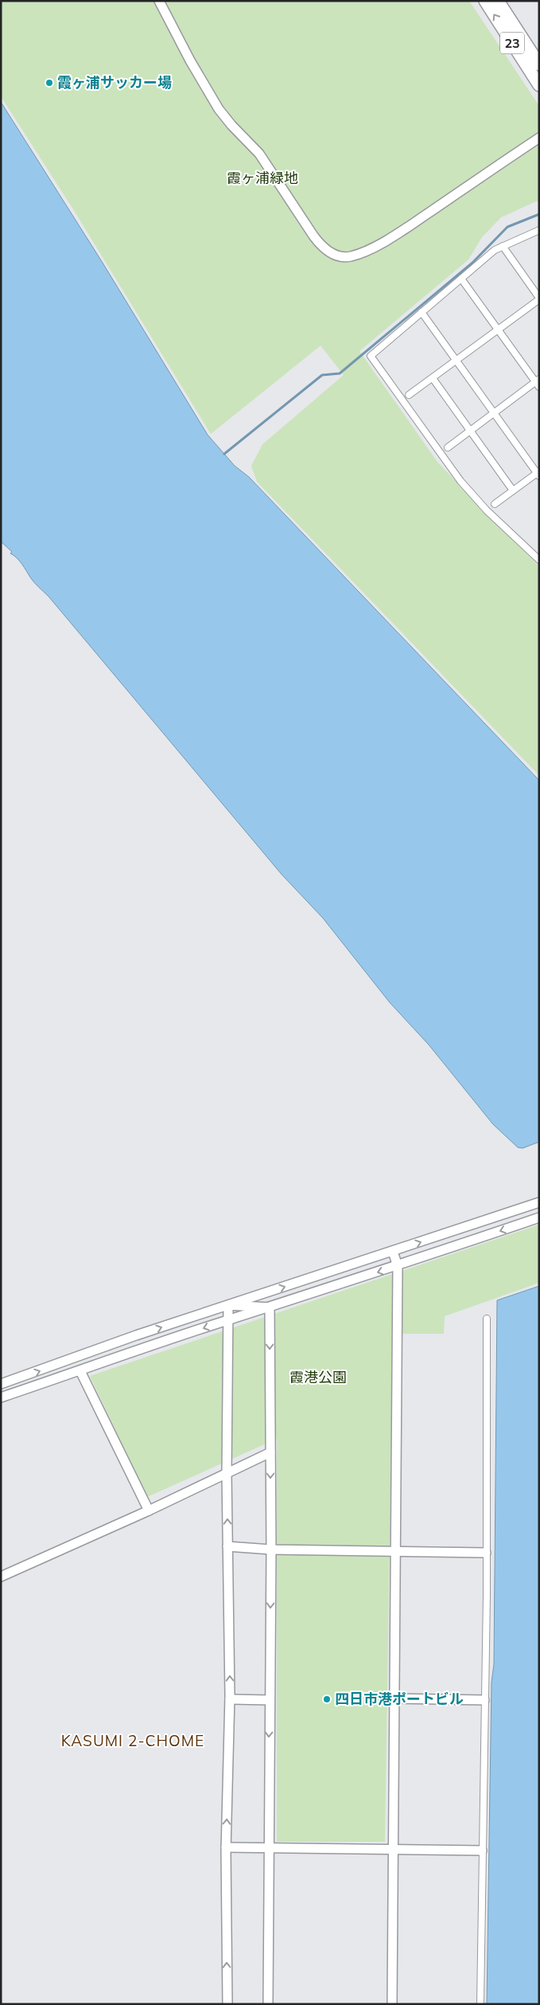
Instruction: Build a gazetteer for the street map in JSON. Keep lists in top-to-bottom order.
{
  "streets": {
    "highway": ["23"]
  },
  "districts": ["KASUMI 2-CHOME"],
  "parks": ["霞ヶ浦緑地", "霞港公園"],
  "places": ["霞ヶ浦サッカー場", "四日市港ポートビル"]
}
